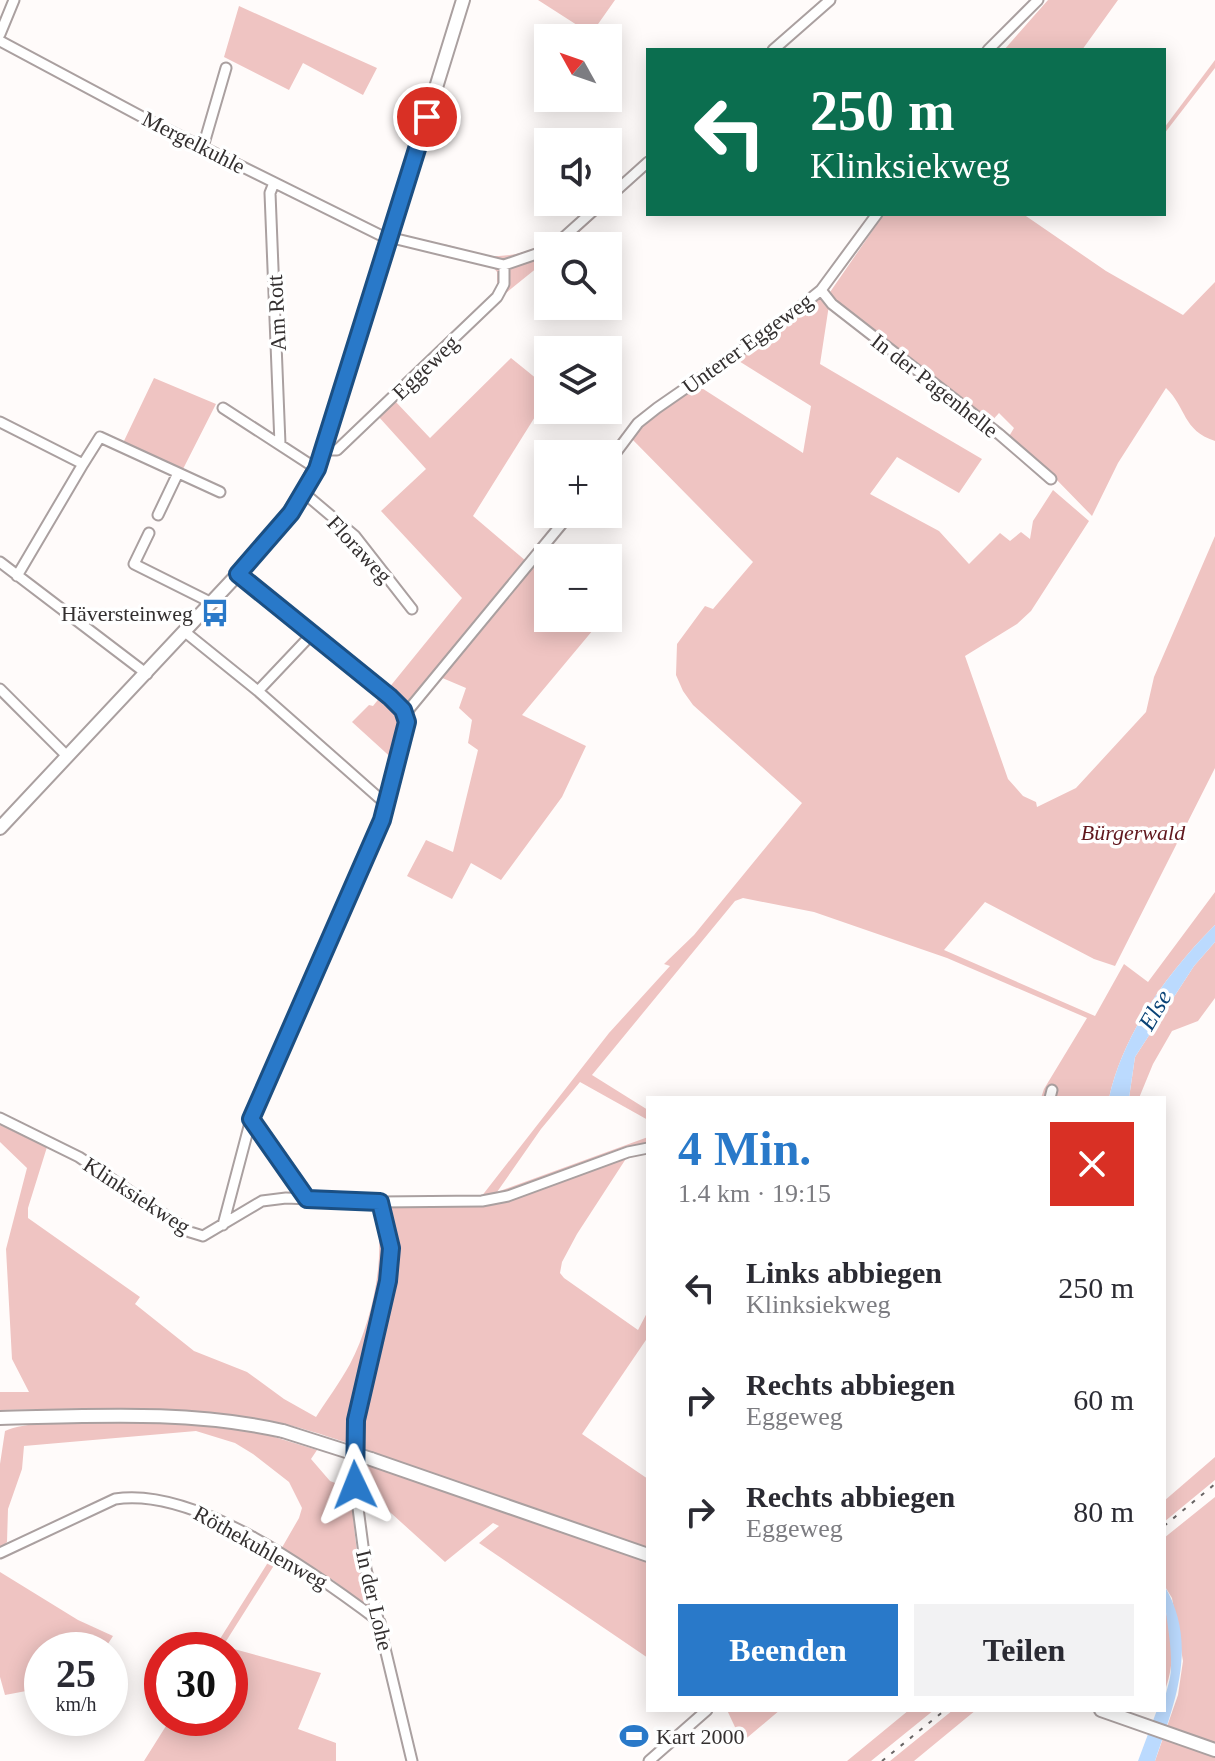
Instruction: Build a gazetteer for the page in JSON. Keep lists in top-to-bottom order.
{
  "streets": {
    "street": [
      "Mergelkuhle",
      "Am Rott",
      "Unterer Eggeweg",
      "Eggeweg",
      "In der Pagenhelle",
      "Floraweg",
      "Klinksiekweg",
      "Röthekuhlenweg",
      "In der Lohe"
    ]
  },
  "crossings": [
    ["Mergelkuhle", "Am Rott"],
    ["Unterer Eggeweg", "In der Pagenhelle"],
    ["Klinksiekweg", "In der Lohe"],
    ["Röthekuhlenweg", "In der Lohe"]
  ],
  "water": ["Else"],
  "parks": ["Bürgerwald"],
  "places": {
    "bus stop": ["Häversteinweg"],
    "sports": ["Kart 2000"]
  },
  "north": "top left",
  "page": {
    "map_buttons": ["+", "−"],
    "turn": ["250 m", "Klinksiekweg"],
    "heading": ["4 Min.", "1.4 km · 19:15"],
    "list": [
      {
        "name": "Links abbiegen",
        "note": "Klinksiekweg",
        "value": "250 m"
      },
      {
        "name": "Rechts abbiegen",
        "note": "Eggeweg",
        "value": "60 m"
      },
      {
        "name": "Rechts abbiegen",
        "note": "Eggeweg",
        "value": "80 m"
      }
    ],
    "buttons": ["Beenden", "Teilen"],
    "speed": "25 km/h",
    "limit": "30"
  }
}
